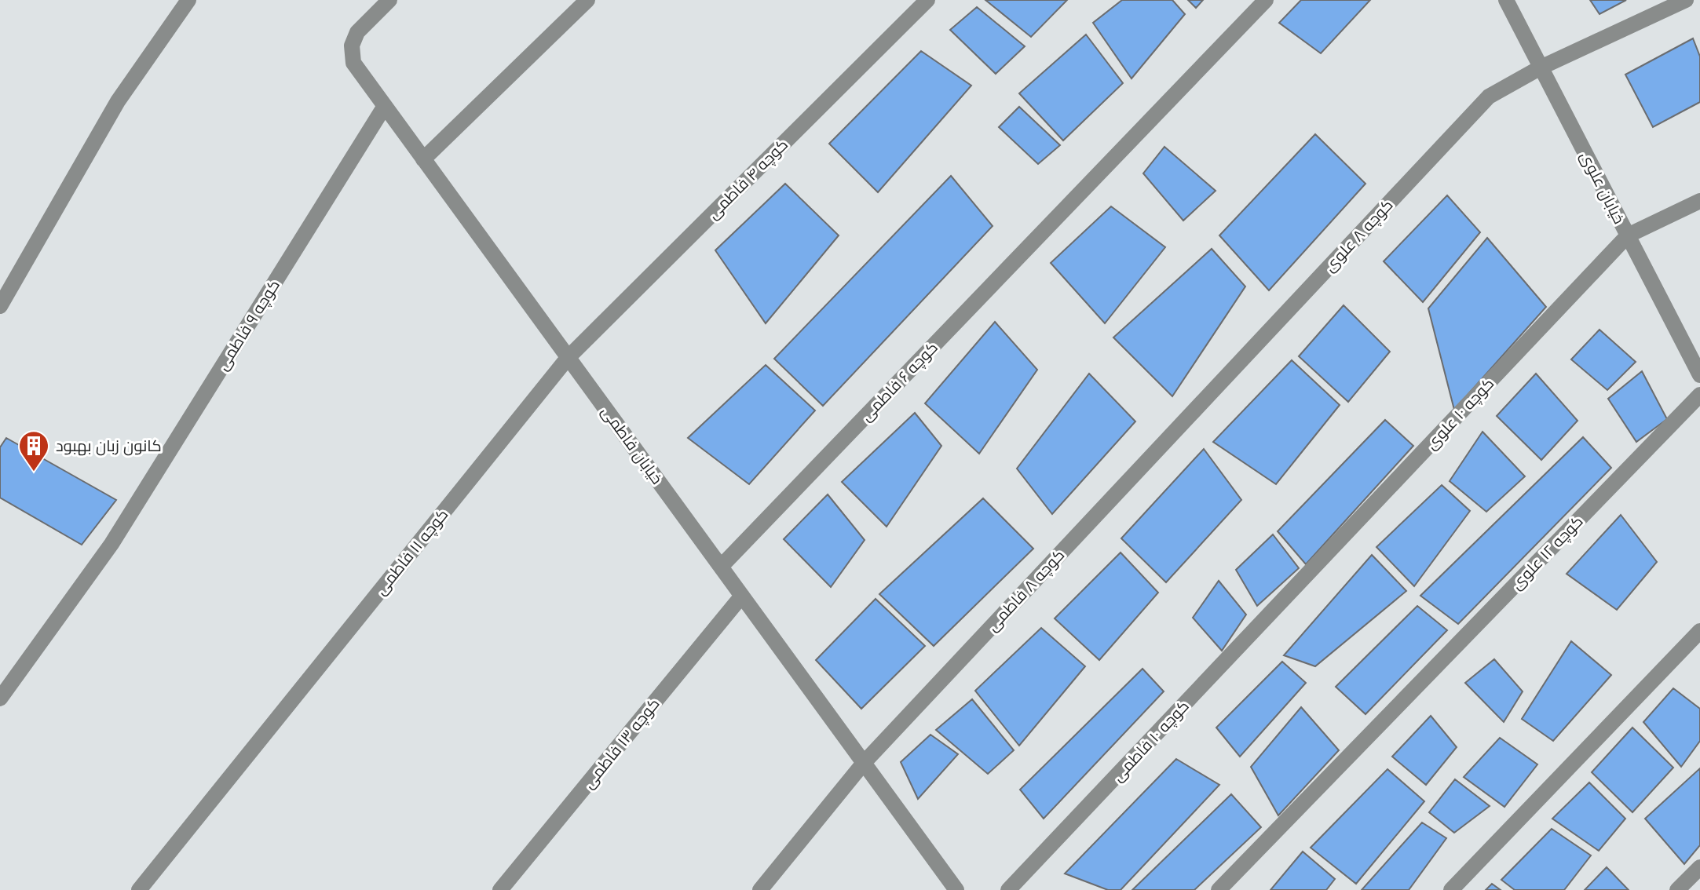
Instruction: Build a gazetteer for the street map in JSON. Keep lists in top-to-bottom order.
{
  "streets": {
    "street": [
      "کوچه ۴ فاطمی",
      "خیابان علوی",
      "کوچه ۸ علوی",
      "کوچه ۹ فاطمی",
      "کوچه ۶ فاطمی",
      "کوچه ۱۰ علوی",
      "خیابان فاطمی",
      "کوچه ۱۱ فاطمی",
      "کوچه ۱۲ علوی",
      "کوچه ۸ فاطمی",
      "کوچه ۱۰ فاطمی",
      "کوچه ۱۳ فاطمی"
    ]
  },
  "crossings": [
    ["کوچه ۴ فاطمی", "خیابان فاطمی"],
    ["کوچه ۴ فاطمی", "کوچه ۱۱ فاطمی"],
    ["خیابان علوی", "کوچه ۸ علوی"],
    ["خیابان علوی", "کوچه ۱۰ علوی"],
    ["کوچه ۸ علوی", "کوچه ۸ فاطمی"],
    ["کوچه ۹ فاطمی", "خیابان فاطمی"],
    ["کوچه ۶ فاطمی", "خیابان فاطمی"],
    ["کوچه ۱۰ علوی", "کوچه ۱۰ فاطمی"],
    ["خیابان فاطمی", "کوچه ۱۱ فاطمی"],
    ["خیابان فاطمی", "کوچه ۸ فاطمی"],
    ["خیابان فاطمی", "کوچه ۱۳ فاطمی"]
  ],
  "places": {
    "building": ["کانون زبان بهبود"]
  }
}
